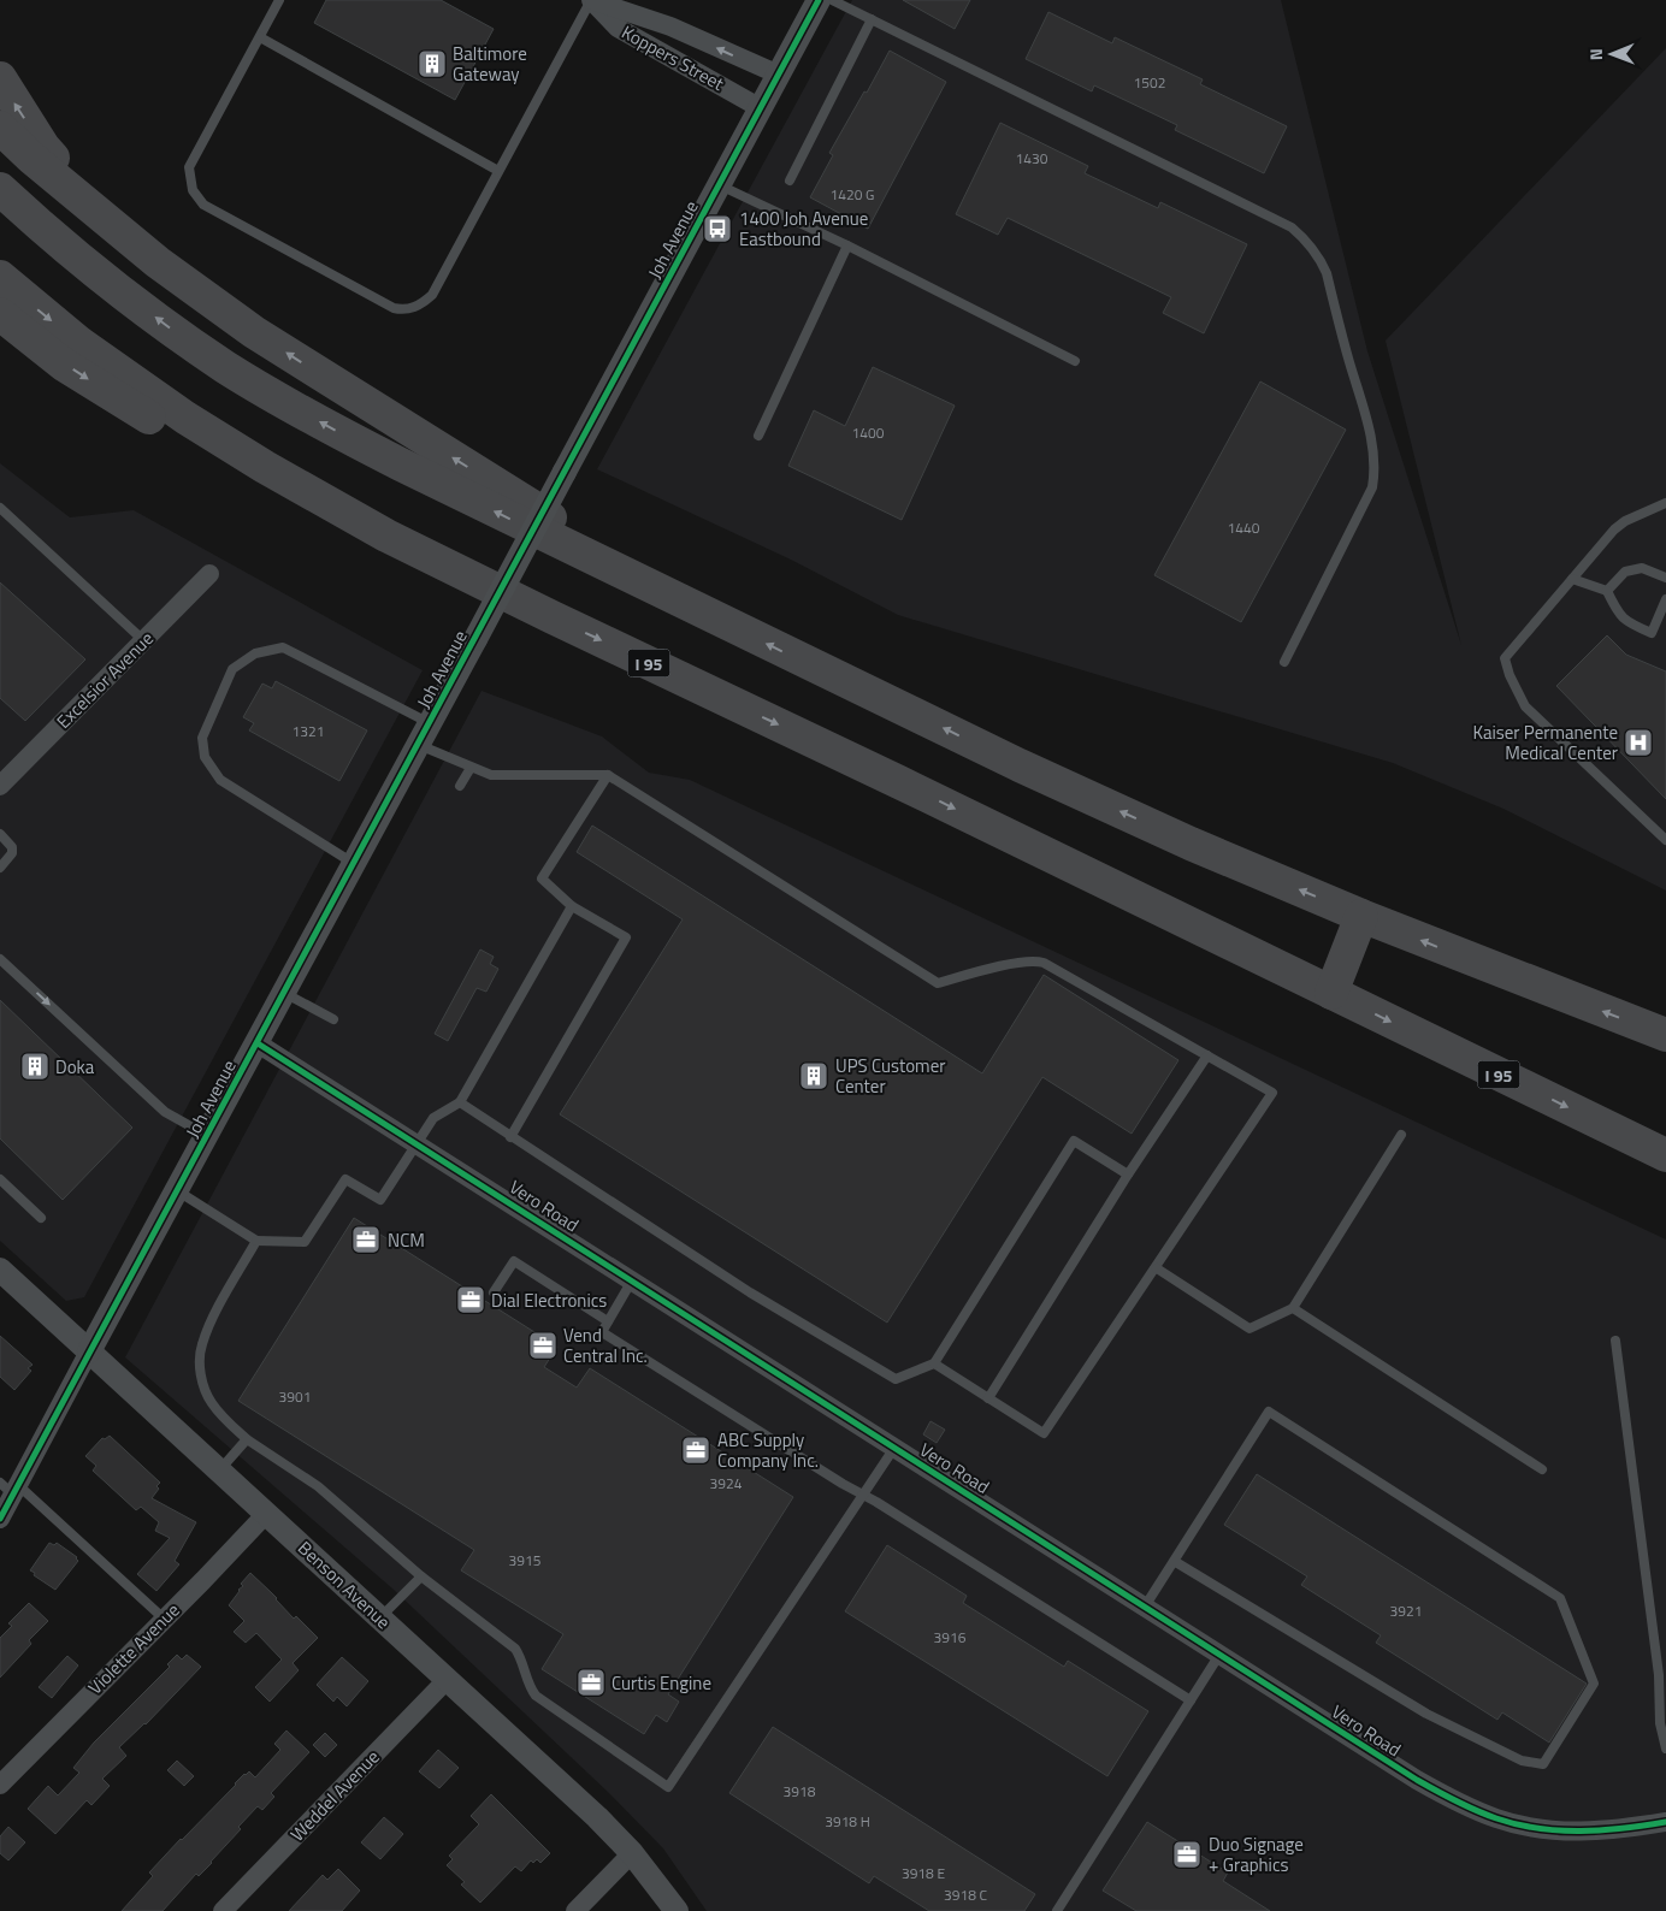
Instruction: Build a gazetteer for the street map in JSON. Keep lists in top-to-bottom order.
{
  "streets": {
    "highway": ["I 95"],
    "street": [
      "Koppers Street",
      "Joh Avenue",
      "Excelsior Avenue",
      "Vero Road",
      "Benson Avenue",
      "Violette Avenue",
      "Weddel Avenue"
    ]
  },
  "crossings": [
    ["Koppers Street", "Joh Avenue"],
    ["Joh Avenue", "Vero Road"],
    ["Joh Avenue", "Benson Avenue"],
    ["Benson Avenue", "Violette Avenue"],
    ["Benson Avenue", "Weddel Avenue"]
  ],
  "places": {
    "building": ["Baltimore Gateway", "Doka", "UPS Customer Center"],
    "bus stop": ["1400 Joh Avenue Eastbound"],
    "hospital": ["Kaiser Permanente Medical Center"],
    "office": [
      "NCM",
      "Dial Electronics",
      "Vend Central Inc.",
      "ABC Supply Company Inc.",
      "Curtis Engine",
      "Duo Signage + Graphics"
    ]
  },
  "house_numbers": [
    "1502",
    "1430",
    "1420 G",
    "1400",
    "1440",
    "1321",
    "3901",
    "3924",
    "3915",
    "3921",
    "3916",
    "3918",
    "3918 H",
    "3918 E",
    "3918 C"
  ],
  "north": "left"
}
